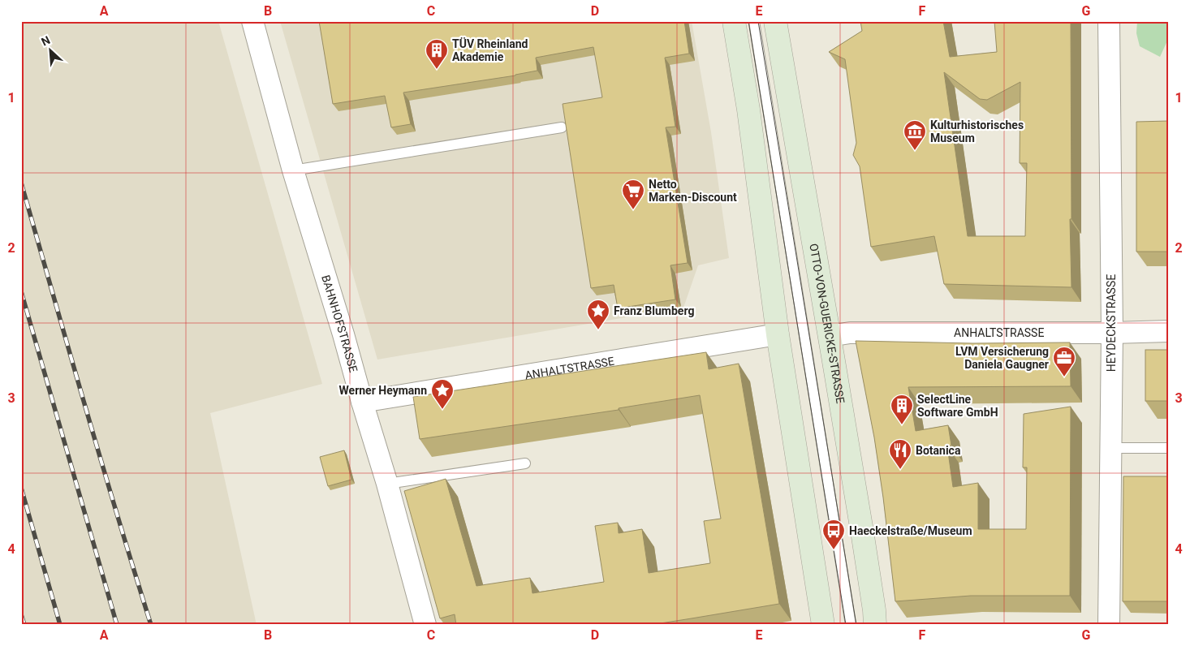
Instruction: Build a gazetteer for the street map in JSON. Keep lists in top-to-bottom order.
{
  "streets": {
    "street": [
      "BAHNHOFSTRASSE",
      "OTTO-VON-GUERICKE-STRASSE",
      "HEYDECKSTRASSE",
      "ANHALTSTRASSE"
    ]
  },
  "crossings": [
    ["BAHNHOFSTRASSE", "ANHALTSTRASSE"],
    ["OTTO-VON-GUERICKE-STRASSE", "ANHALTSTRASSE"],
    ["HEYDECKSTRASSE", "ANHALTSTRASSE"]
  ],
  "places": {
    "building": ["TÜV Rheinland Akademie", "SelectLine Software GmbH"],
    "museum": ["Kulturhistorisches Museum"],
    "supermarket": ["Netto Marken-Discount"],
    "place": ["Franz Blumberg", "Werner Heymann"],
    "office": ["LVM Versicherung Daniela Gaugner"],
    "restaurant": ["Botanica"],
    "bus stop": ["Haeckelstraße/Museum"]
  },
  "north": "top left",
  "grid": {
    "columns": [
      "A",
      "B",
      "C",
      "D",
      "E",
      "F",
      "G"
    ],
    "rows": [
      "1",
      "2",
      "3",
      "4"
    ]
  }
}
